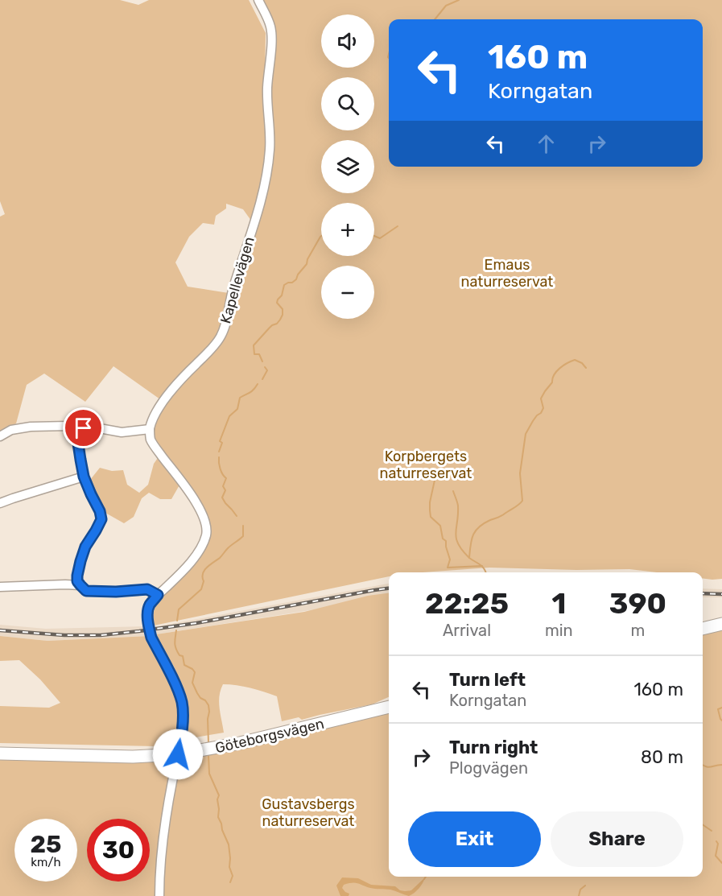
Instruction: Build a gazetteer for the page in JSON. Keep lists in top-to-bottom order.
{
  "streets": {
    "street": ["Kapellevägen", "Göteborgsvägen"]
  },
  "parks": ["Emaus naturreservat", "Korpbergets naturreservat", "Gustavsbergs naturreservat"],
  "page": {
    "map_buttons": ["+", "−"],
    "turn": ["160 m", "Korngatan"],
    "eta": [
      "22:25",
      "Arrival",
      "1",
      "min",
      "390",
      "m"
    ],
    "list": [
      {
        "name": "Turn left",
        "note": "Korngatan",
        "value": "160 m"
      },
      {
        "name": "Turn right",
        "note": "Plogvägen",
        "value": "80 m"
      }
    ],
    "buttons": ["Exit", "Share"],
    "speed": "25 km/h",
    "limit": "30"
  }
}
